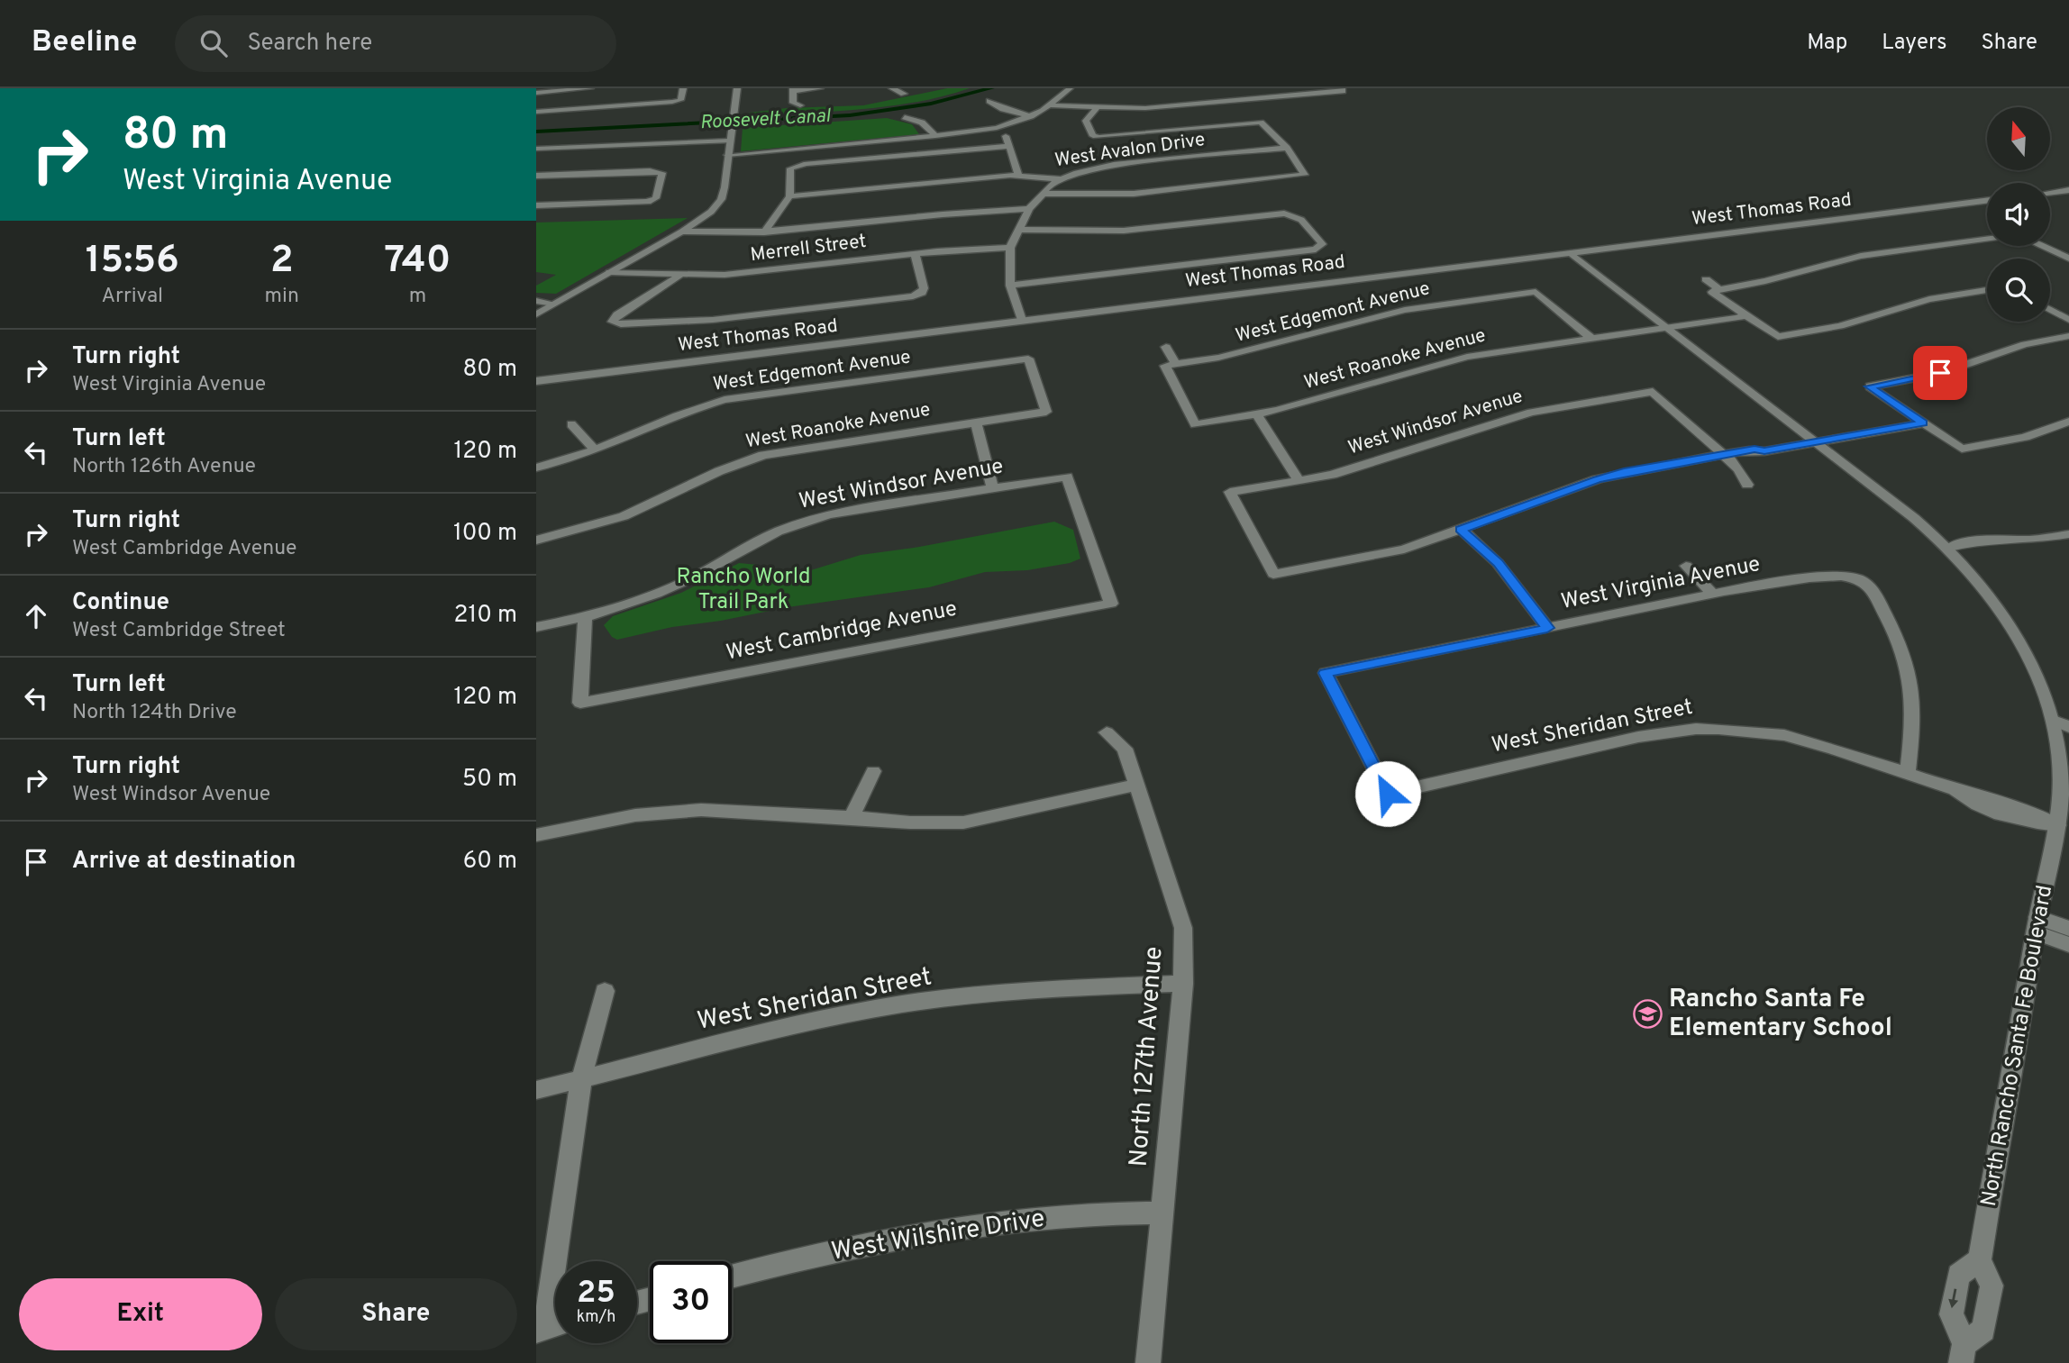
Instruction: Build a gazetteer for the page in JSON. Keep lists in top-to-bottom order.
{
  "streets": {
    "street": [
      "West Avalon Drive",
      "West Thomas Road",
      "Merrell Street",
      "West Edgemont Avenue",
      "West Roanoke Avenue",
      "West Windsor Avenue",
      "West Virginia Avenue",
      "West Cambridge Avenue",
      "West Sheridan Street",
      "North Rancho Santa Fe Boulevard",
      "North 127th Avenue",
      "West Wilshire Drive"
    ]
  },
  "crossings": [
    ["West Thomas Road", "North Rancho Santa Fe Boulevard"],
    ["West Edgemont Avenue", "West Roanoke Avenue"],
    ["West Roanoke Avenue", "North Rancho Santa Fe Boulevard"],
    ["West Windsor Avenue", "West Cambridge Avenue"],
    ["West Virginia Avenue", "West Sheridan Street"],
    ["West Sheridan Street", "North Rancho Santa Fe Boulevard"],
    ["West Sheridan Street", "North 127th Avenue"],
    ["North 127th Avenue", "West Wilshire Drive"]
  ],
  "water": ["Roosevelt Canal"],
  "parks": ["Rancho World Trail Park"],
  "places": {
    "school or university": ["Rancho Santa Fe Elementary School"]
  },
  "north": "top",
  "page": {
    "header": "Beeline",
    "search": "Search here",
    "nav": ["Map", "Layers", "Share"],
    "turn": ["80 m", "West Virginia Avenue"],
    "eta": [
      "15:56",
      "Arrival",
      "2",
      "min",
      "740",
      "m"
    ],
    "list": [
      {
        "name": "Turn right",
        "note": "West Virginia Avenue",
        "value": "80 m"
      },
      {
        "name": "Turn left",
        "note": "North 126th Avenue",
        "value": "120 m"
      },
      {
        "name": "Turn right",
        "note": "West Cambridge Avenue",
        "value": "100 m"
      },
      {
        "name": "Continue",
        "note": "West Cambridge Street",
        "value": "210 m"
      },
      {
        "name": "Turn left",
        "note": "North 124th Drive",
        "value": "120 m"
      },
      {
        "name": "Turn right",
        "note": "West Windsor Avenue",
        "value": "50 m"
      },
      {
        "name": "Arrive at destination",
        "value": "60 m"
      }
    ],
    "speed": "25 km/h",
    "limit": "30",
    "buttons": ["Exit", "Share"]
  }
}
